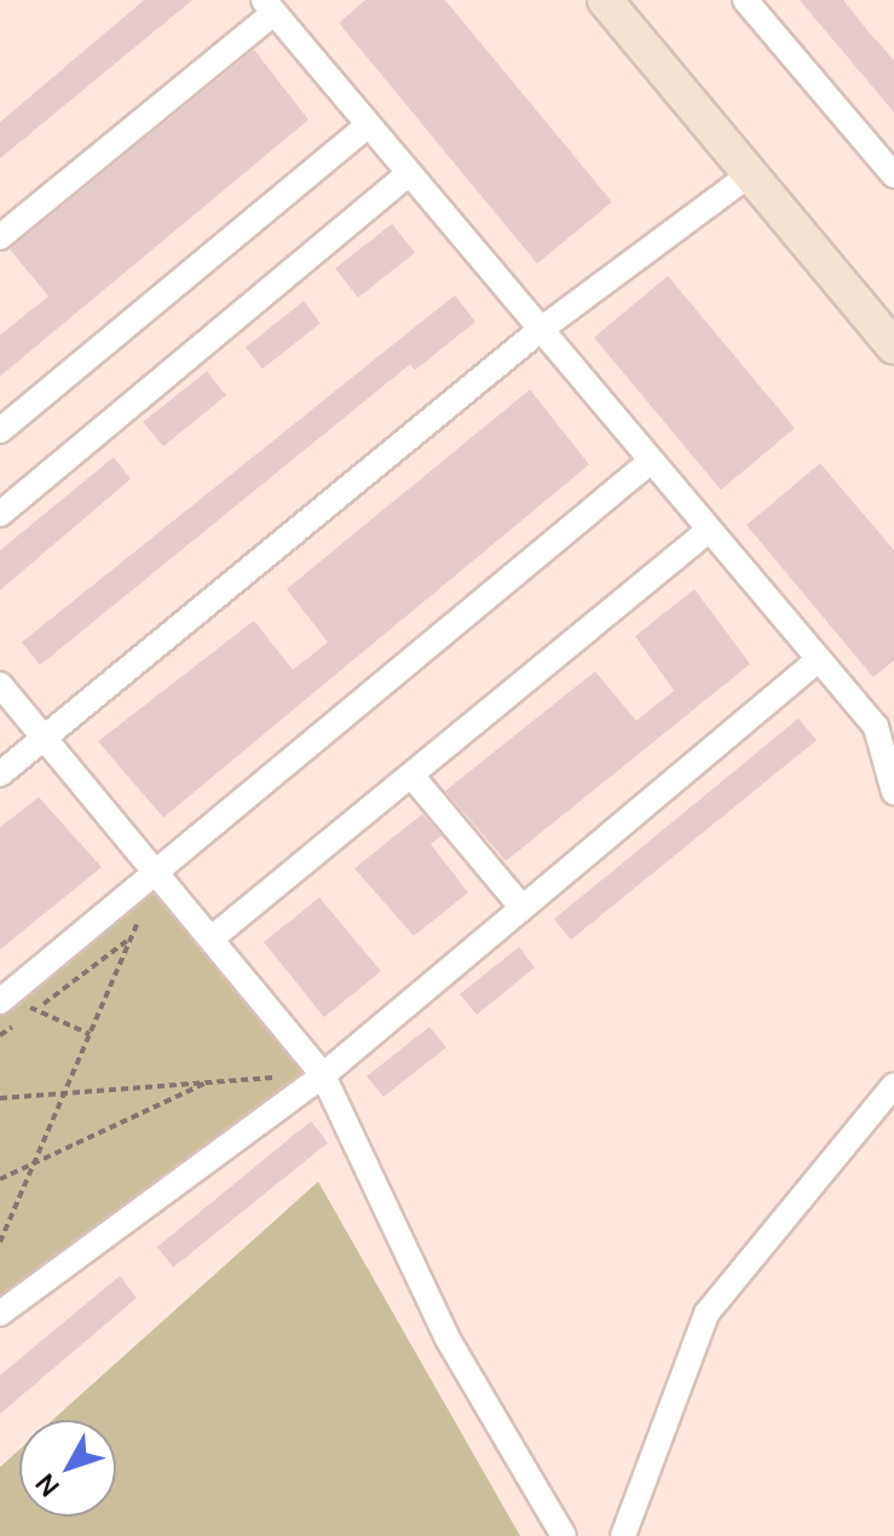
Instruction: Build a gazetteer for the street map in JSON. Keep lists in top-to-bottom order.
{
  "north": "bottom left"
}
